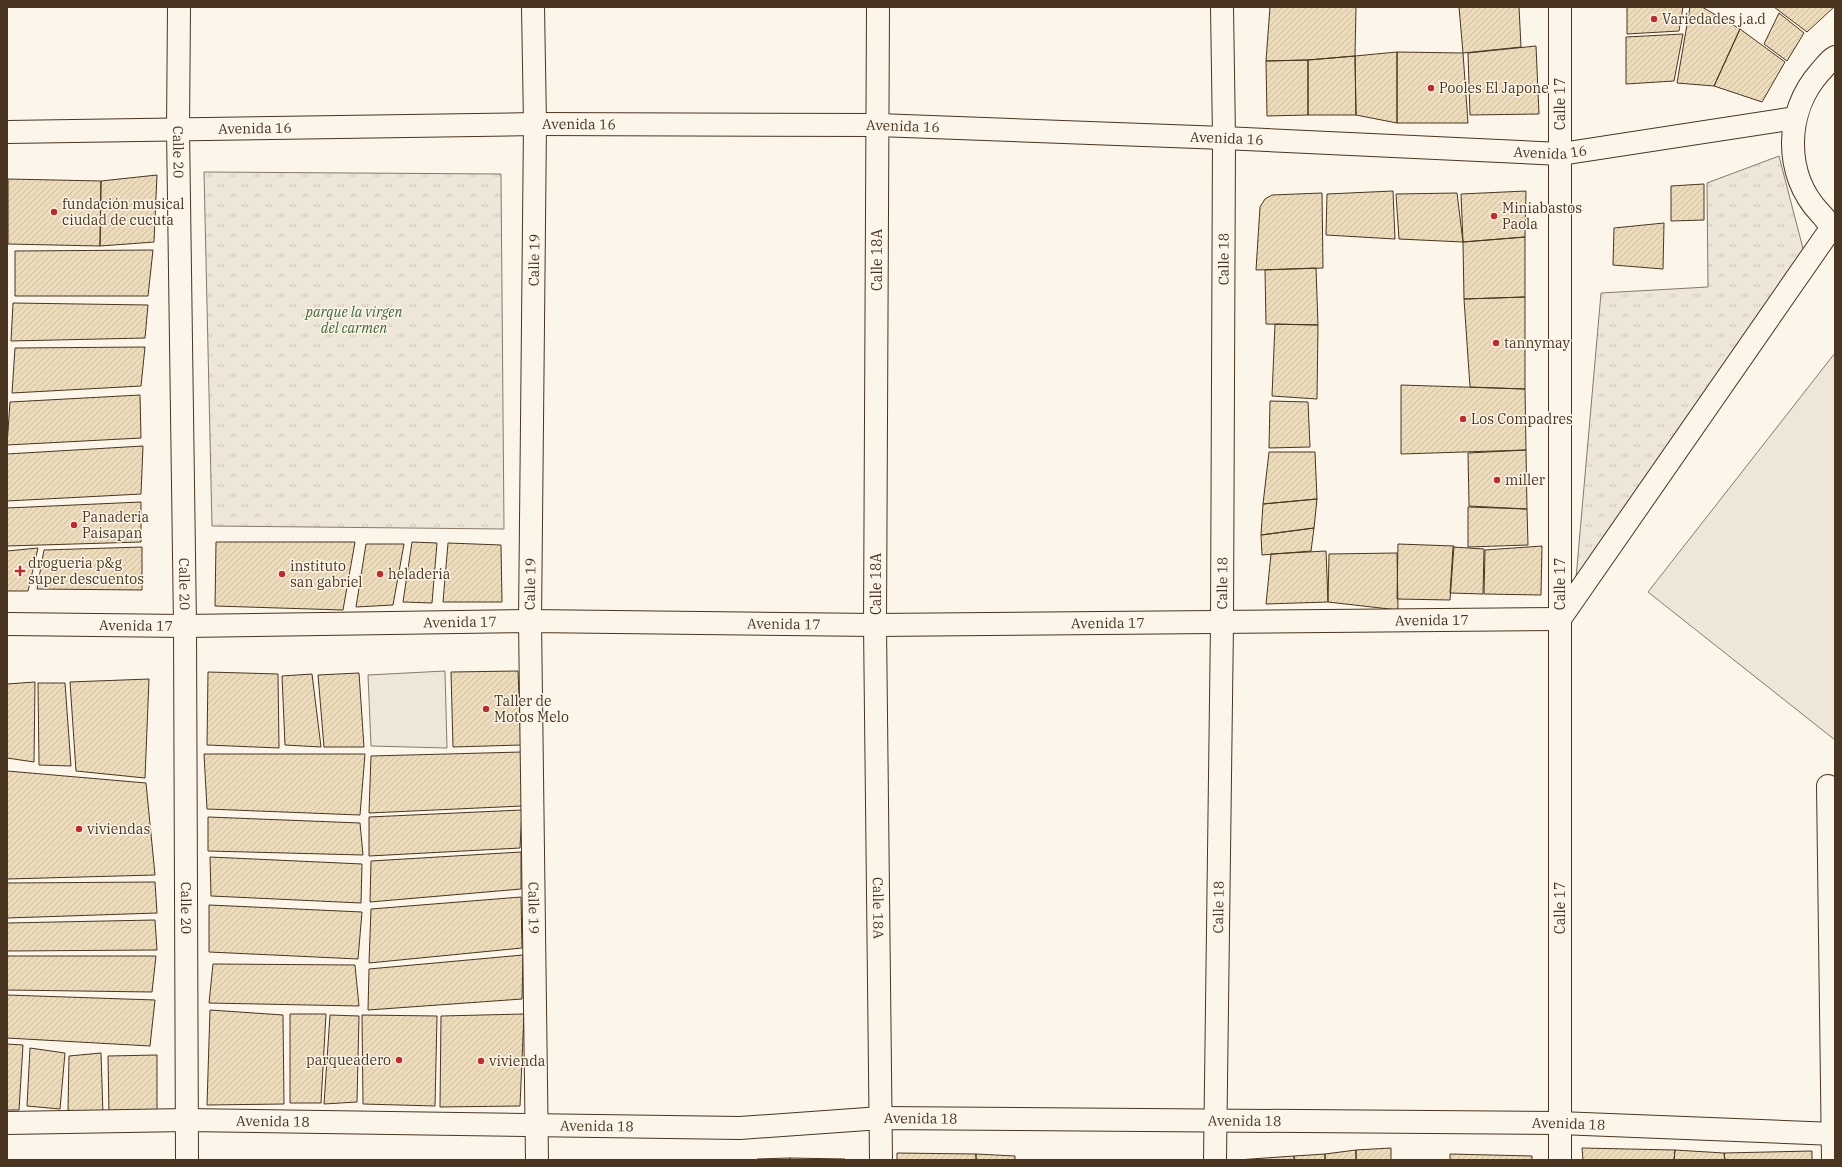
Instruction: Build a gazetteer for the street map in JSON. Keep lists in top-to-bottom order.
{
  "streets": {
    "street": [
      "Calle 17",
      "Avenida 16",
      "Calle 20",
      "Calle 19",
      "Calle 18A",
      "Calle 18",
      "Avenida 17",
      "Avenida 18"
    ]
  },
  "crossings": [
    ["Calle 17", "Avenida 16"],
    ["Calle 17", "Avenida 17"],
    ["Calle 17", "Avenida 18"],
    ["Avenida 16", "Calle 20"],
    ["Avenida 16", "Calle 19"],
    ["Avenida 16", "Calle 18A"],
    ["Avenida 16", "Calle 18"],
    ["Calle 20", "Avenida 17"],
    ["Calle 20", "Avenida 18"],
    ["Calle 19", "Avenida 17"],
    ["Calle 19", "Avenida 18"],
    ["Calle 18A", "Avenida 17"],
    ["Calle 18A", "Avenida 18"],
    ["Calle 18", "Avenida 17"],
    ["Calle 18", "Avenida 18"]
  ],
  "parks": ["parque la virgen del carmen"],
  "places": {
    "other": [
      "Variedades j.a.d",
      "Pooles El Japone",
      "fundación musical ciudad de cucuta",
      "Miniabastos Paola",
      "tannymay",
      "Los Compadres",
      "miller",
      "Panaderia Paisapan",
      "instituto san gabriel",
      "heladeria",
      "Taller de Motos Melo",
      "viviendas",
      "parqueadero",
      "vivienda"
    ],
    "health": ["drogueria p&g super descuentos"]
  }
}
